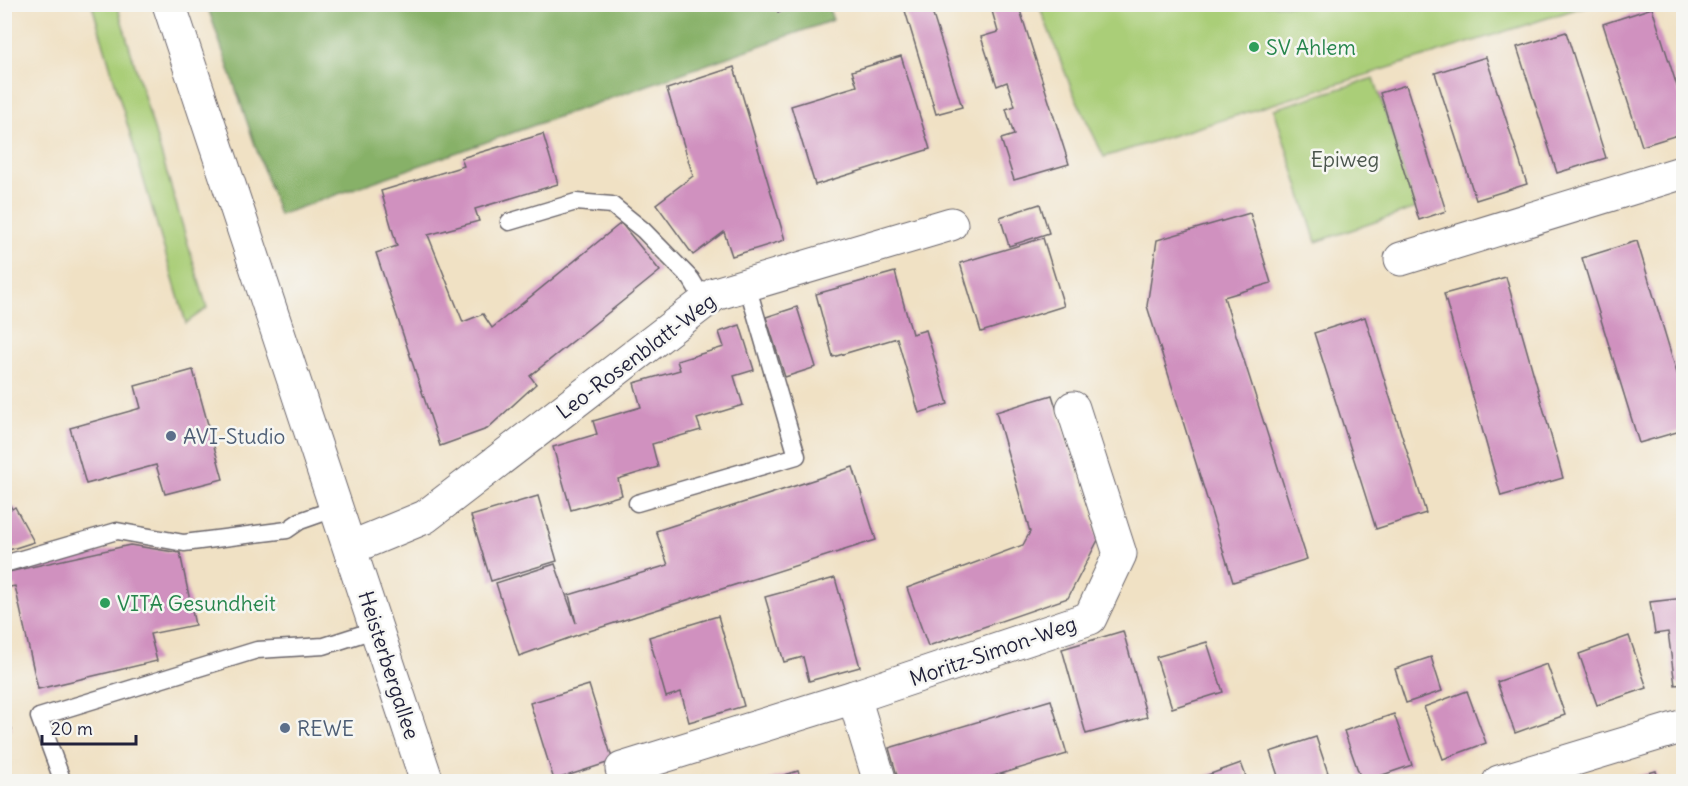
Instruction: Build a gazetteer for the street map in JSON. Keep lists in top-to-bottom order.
{
  "streets": {
    "street": ["Leo-Rosenblatt-Weg", "Moritz-Simon-Weg", "Heisterbergallee"]
  },
  "crossings": [
    ["Leo-Rosenblatt-Weg", "Heisterbergallee"]
  ],
  "parks": ["Epiweg"],
  "places": [
    "SV Ahlem",
    "AVI-Studio",
    "VITA Gesundheit",
    "REWE"
  ],
  "scale_bar": "20 m"
}
